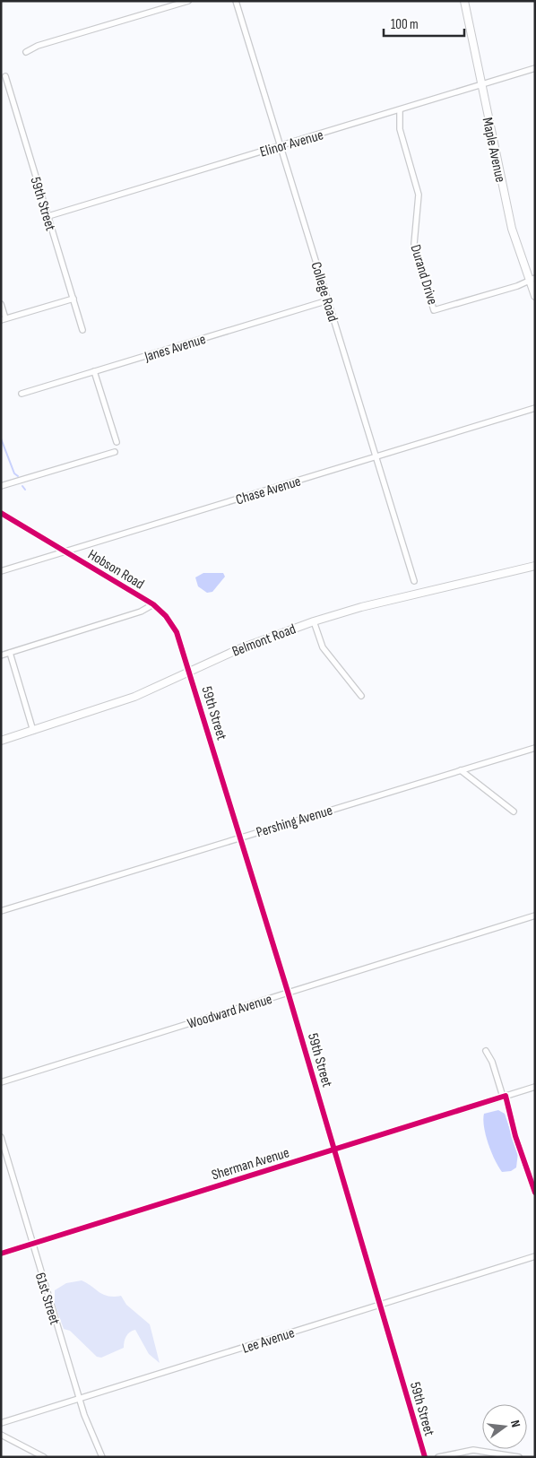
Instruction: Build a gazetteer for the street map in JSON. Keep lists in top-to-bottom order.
{
  "streets": {
    "main road": ["Maple Avenue", "Belmont Road"],
    "street": [
      "Elinor Avenue",
      "59th Street",
      "Durand Drive",
      "College Road",
      "Janes Avenue",
      "Chase Avenue",
      "Hobson Road",
      "Pershing Avenue",
      "Woodward Avenue",
      "Sherman Avenue",
      "61st Street",
      "Lee Avenue"
    ]
  },
  "crossings": [
    ["Elinor Avenue", "Maple Avenue"],
    ["Elinor Avenue", "59th Street"],
    ["Elinor Avenue", "Durand Drive"],
    ["Elinor Avenue", "College Road"],
    ["Maple Avenue", "Durand Drive"],
    ["59th Street", "Hobson Road"],
    ["59th Street", "Belmont Road"],
    ["59th Street", "Pershing Avenue"],
    ["59th Street", "Woodward Avenue"],
    ["59th Street", "Sherman Avenue"],
    ["59th Street", "Lee Avenue"],
    ["College Road", "Janes Avenue"],
    ["College Road", "Chase Avenue"],
    ["Chase Avenue", "Hobson Road"],
    ["Hobson Road", "Belmont Road"],
    ["Sherman Avenue", "61st Street"],
    ["61st Street", "Lee Avenue"]
  ],
  "scale_bar": "100 m",
  "north": "right"
}
